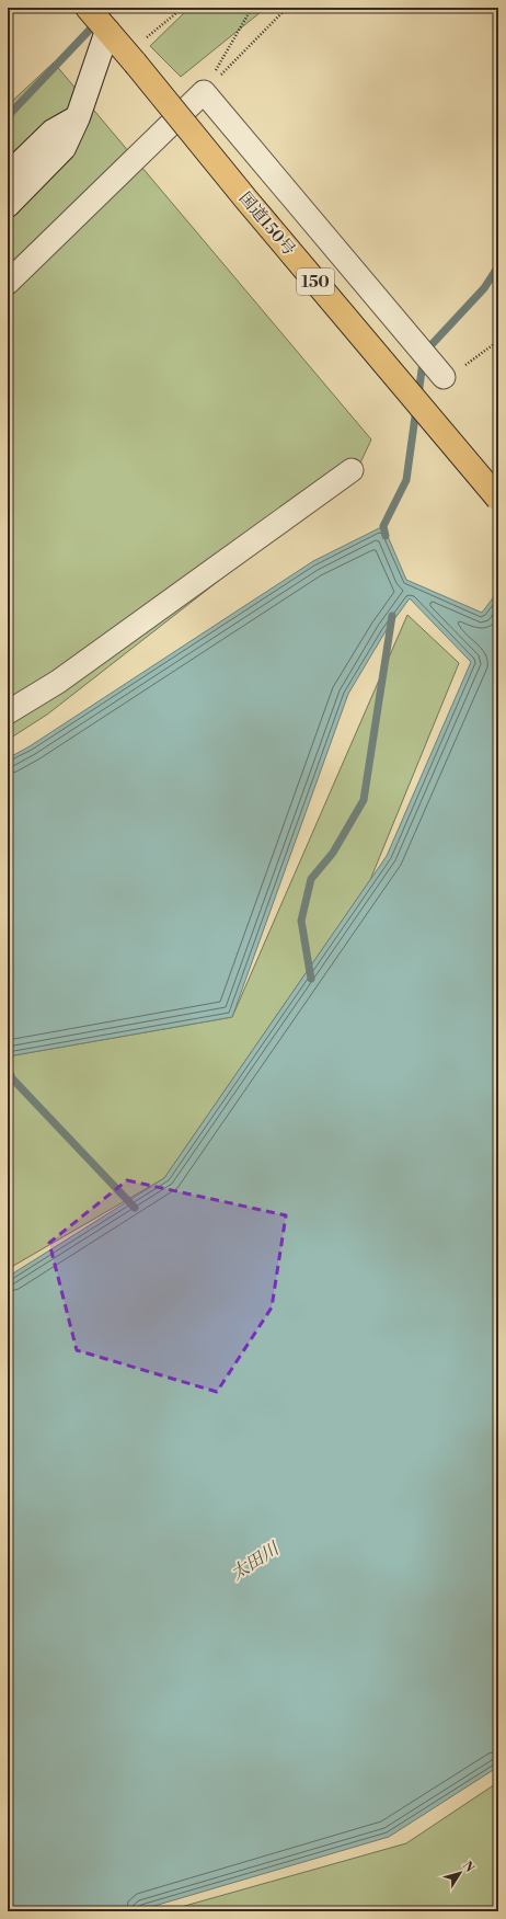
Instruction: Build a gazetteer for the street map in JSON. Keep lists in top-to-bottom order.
{
  "streets": {
    "highway": ["国道150号", "150"]
  },
  "water": ["太田川"],
  "north": "top right"
}
